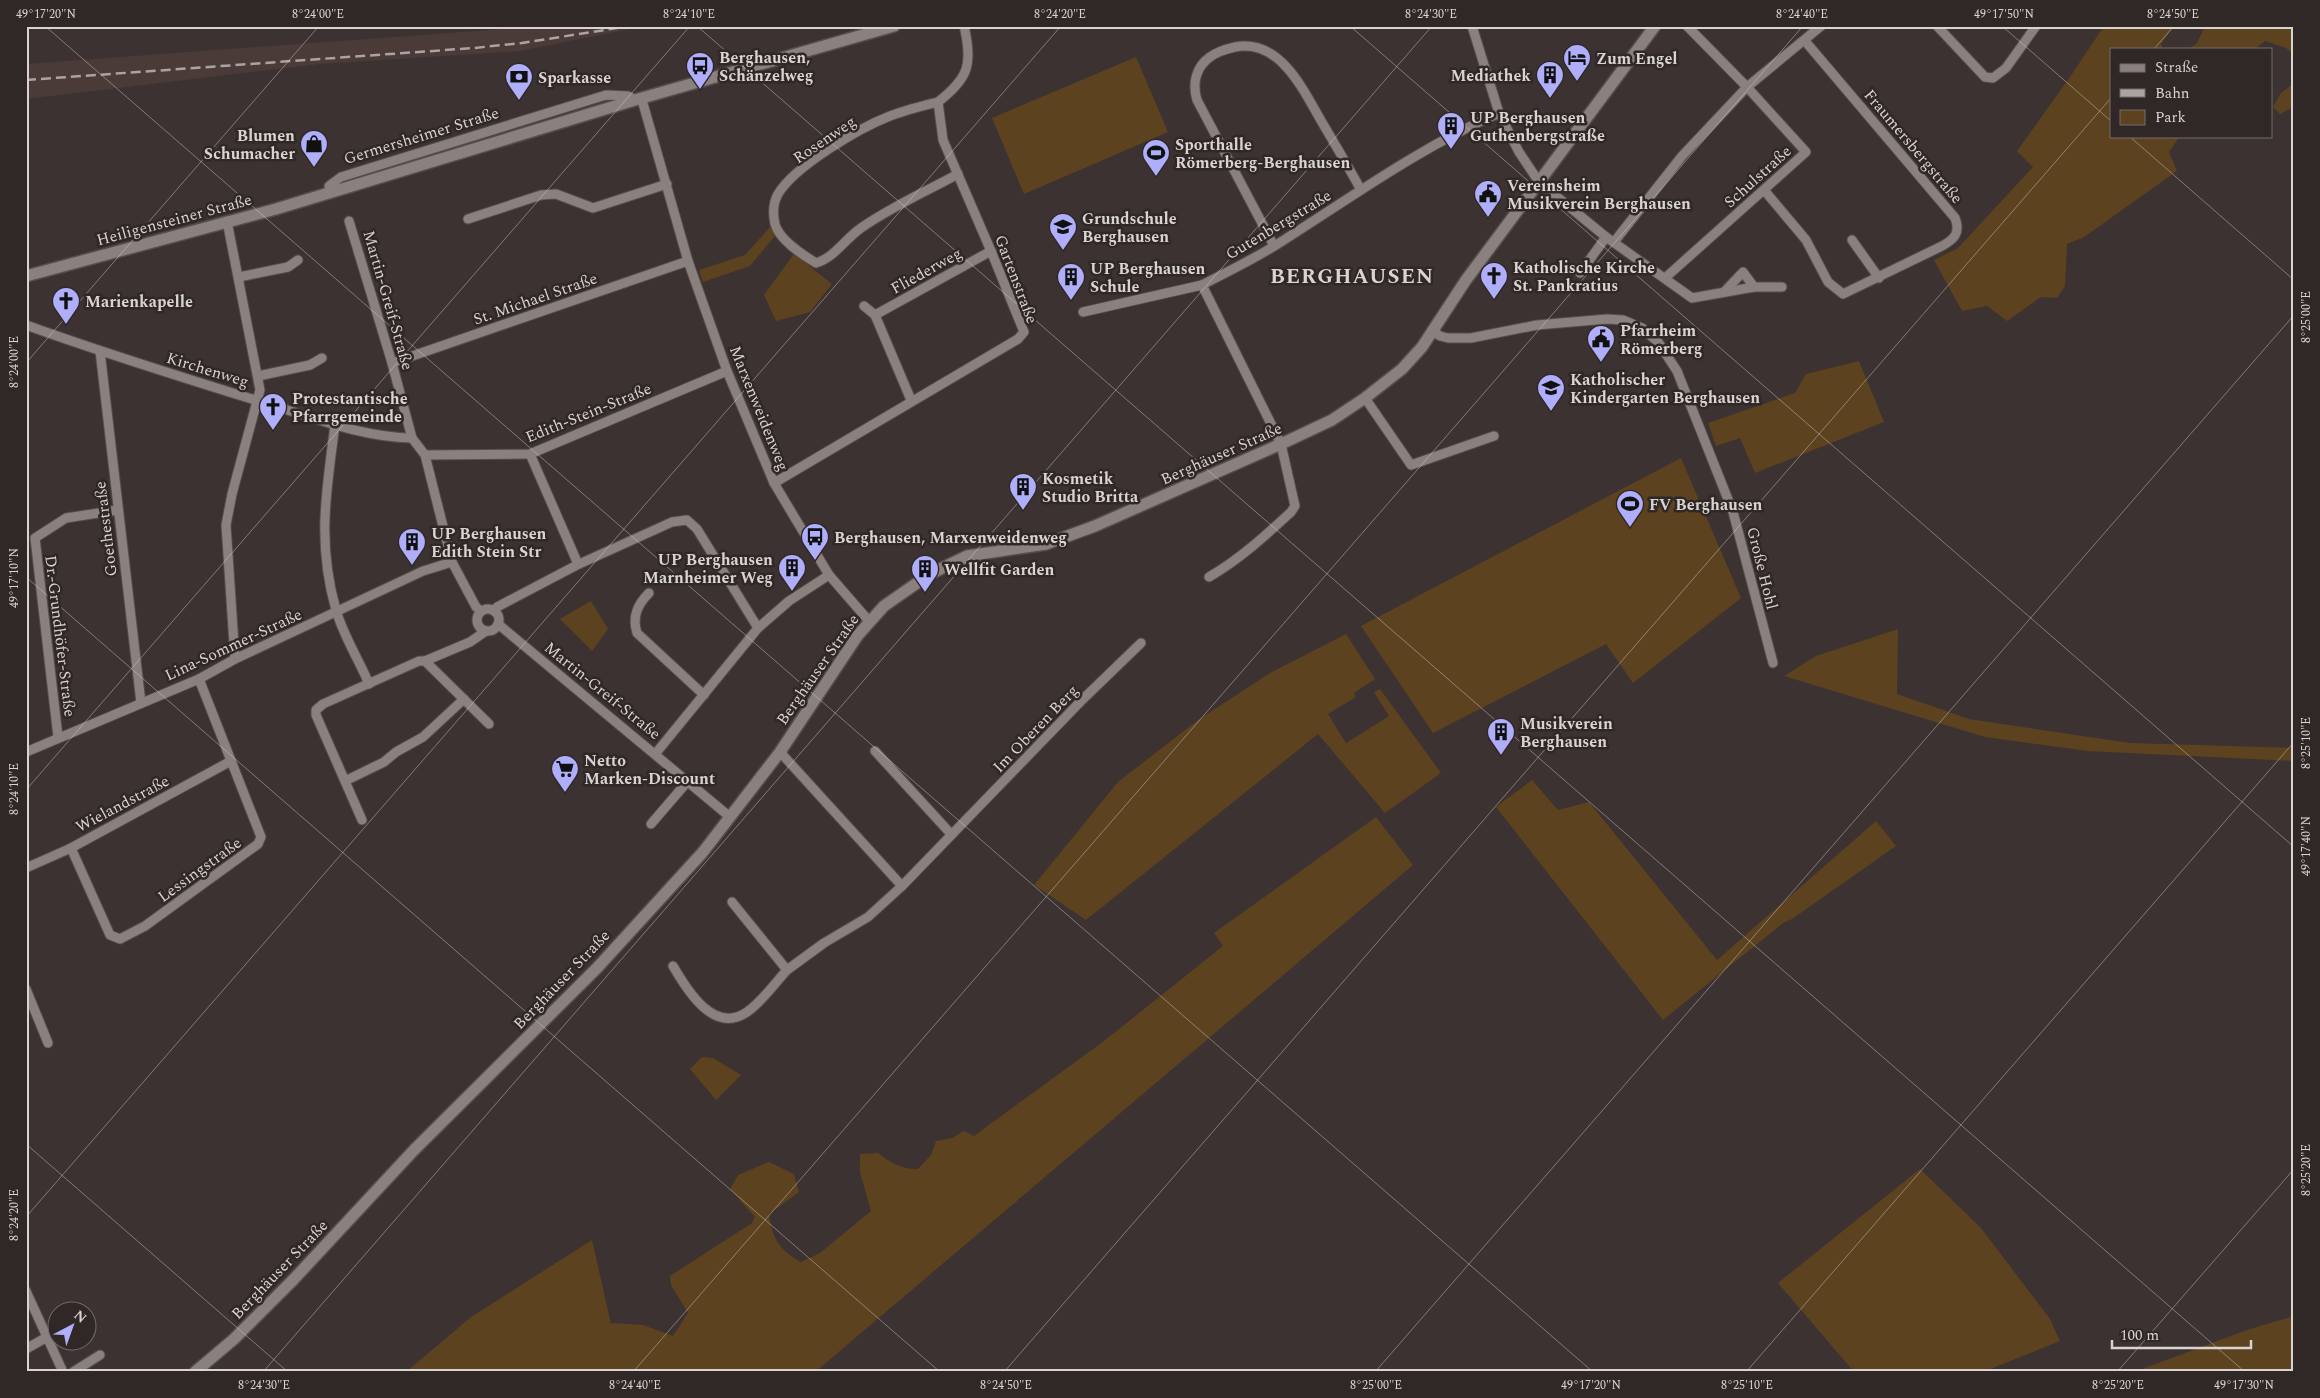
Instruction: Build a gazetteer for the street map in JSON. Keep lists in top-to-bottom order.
{
  "streets": {
    "street": [
      "Germersheimer Straße",
      "Rosenweg",
      "Fraumersbergstraße",
      "Schulstraße",
      "Heiligensteiner Straße",
      "Gutenbergstraße",
      "Fliederweg",
      "Gartenstraße",
      "St. Michael Straße",
      "Martin-Greif-Straße",
      "Kirchenweg",
      "Marxenweidenweg",
      "Edith-Stein-Straße",
      "Berghäuser Straße",
      "Goethestraße",
      "Große Hohl",
      "Dr.-Grundhöfer-Straße",
      "Lina-Sommer-Straße",
      "Im Oberen Berg",
      "Wielandstraße",
      "Lessingstraße"
    ]
  },
  "crossings": [
    ["Germersheimer Straße", "Heiligensteiner Straße"],
    ["Germersheimer Straße", "Marxenweidenweg"],
    ["Rosenweg", "Gartenstraße"],
    ["Fraumersbergstraße", "Schulstraße"],
    ["Fliederweg", "Gartenstraße"],
    ["Gartenstraße", "Marxenweidenweg"],
    ["St. Michael Straße", "Martin-Greif-Straße"],
    ["St. Michael Straße", "Marxenweidenweg"],
    ["Martin-Greif-Straße", "Kirchenweg"],
    ["Martin-Greif-Straße", "Edith-Stein-Straße"],
    ["Martin-Greif-Straße", "Berghäuser Straße"],
    ["Martin-Greif-Straße", "Lina-Sommer-Straße"],
    ["Kirchenweg", "Goethestraße"],
    ["Marxenweidenweg", "Edith-Stein-Straße"],
    ["Marxenweidenweg", "Berghäuser Straße"],
    ["Berghäuser Straße", "Große Hohl"],
    ["Goethestraße", "Dr.-Grundhöfer-Straße"],
    ["Goethestraße", "Lina-Sommer-Straße"],
    ["Dr.-Grundhöfer-Straße", "Lina-Sommer-Straße"],
    ["Lina-Sommer-Straße", "Lessingstraße"],
    ["Wielandstraße", "Lessingstraße"]
  ],
  "districts": ["BERGHAUSEN"],
  "places": {
    "hotel": ["Zum Engel"],
    "bus stop": ["Berghausen, Schänzelweg", "Berghausen, Marxenweidenweg"],
    "building": [
      "Mediathek",
      "UP Berghausen Guthenbergstraße",
      "UP Berghausen Schule",
      "Kosmetik Studio Britta",
      "UP Berghausen Edith Stein Str",
      "UP Berghausen Marnheimer Weg",
      "Wellfit Garden",
      "Musikverein Berghausen"
    ],
    "bank": ["Sparkasse"],
    "shop": ["Blumen Schumacher"],
    "sports": ["Sporthalle Römerberg-Berghausen", "FV Berghausen"],
    "public building": ["Vereinsheim Musikverein Berghausen", "Pfarrheim Römerberg"],
    "school or university": ["Grundschule Berghausen", "Katholischer Kindergarten Berghausen"],
    "church": ["Katholische Kirche St. Pankratius", "Marienkapelle", "Protestantische Pfarrgemeinde"],
    "supermarket": ["Netto Marken-Discount"]
  },
  "legend": ["Straße", "Bahn", "Park"],
  "scale_bar": "100 m",
  "north": "top right",
  "coordinates": [
    "49°17'20\"N",
    "8°24'00\"E",
    "8°24'10\"E",
    "8°24'20\"E",
    "8°24'30\"E",
    "8°24'40\"E",
    "49°17'50\"N",
    "8°24'50\"E",
    "8°25'00\"E",
    "49°17'10\"N",
    "8°25'10\"E",
    "49°17'40\"N",
    "8°25'20\"E",
    "49°17'30\"N"
  ]
}
